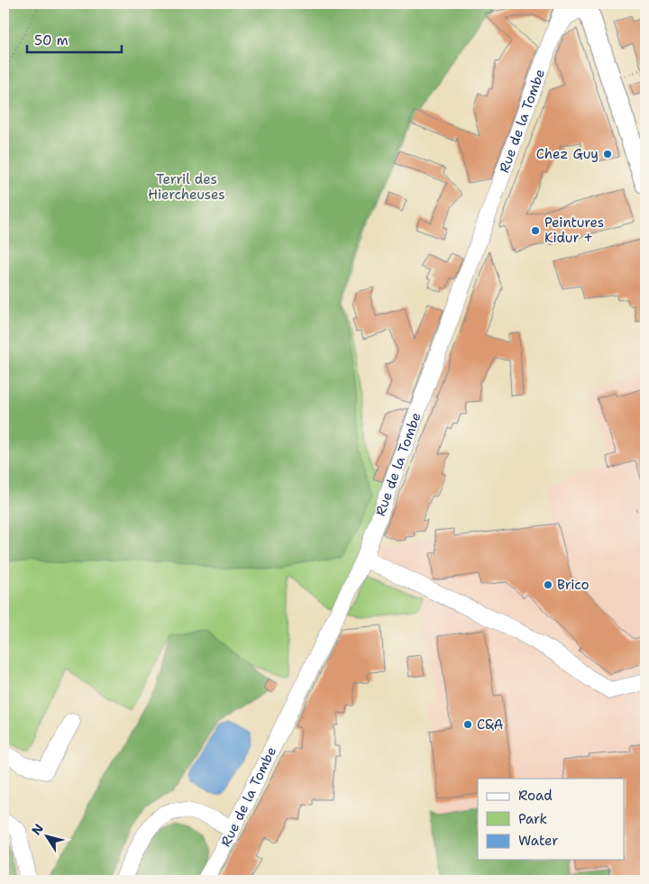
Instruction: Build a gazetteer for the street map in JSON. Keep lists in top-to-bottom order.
{
  "streets": {
    "street": ["Rue de la Tombe"]
  },
  "parks": ["Terril des Hiercheuses"],
  "places": [
    "Chez Guy",
    "Peintures Kidur +",
    "Brico",
    "C&A"
  ],
  "legend": ["Road", "Park", "Water"],
  "scale_bar": "50 m",
  "north": "top left"
}
